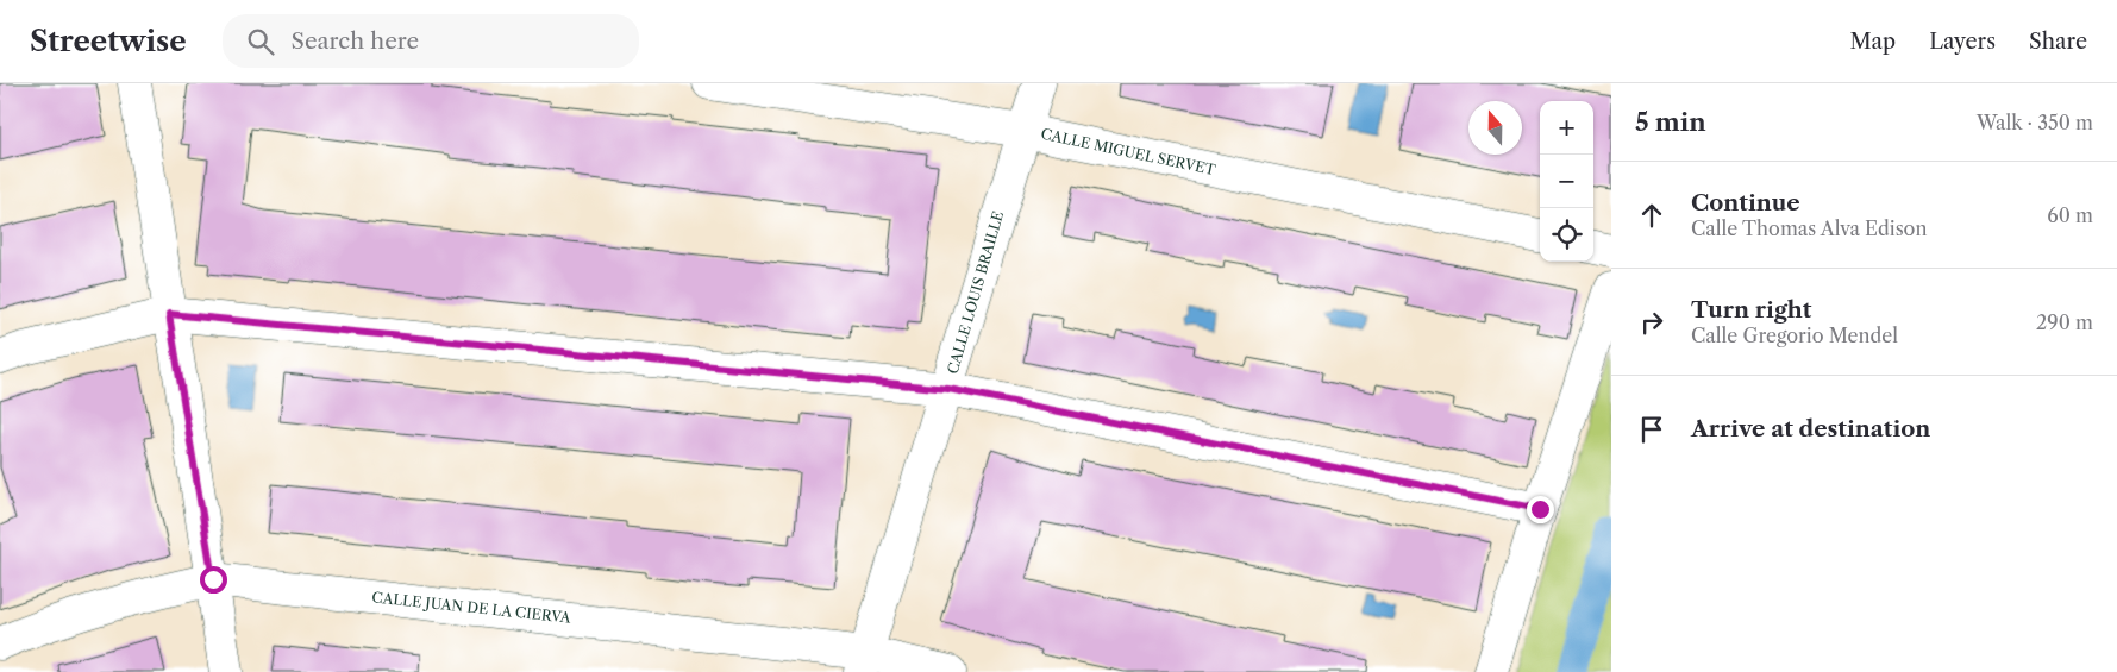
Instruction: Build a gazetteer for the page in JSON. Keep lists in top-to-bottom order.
{
  "streets": {
    "street": ["CALLE MIGUEL SERVET", "CALLE LOUIS BRAILLE", "CALLE JUAN DE LA CIERVA"]
  },
  "crossings": [
    ["CALLE MIGUEL SERVET", "CALLE LOUIS BRAILLE"],
    ["CALLE LOUIS BRAILLE", "CALLE JUAN DE LA CIERVA"]
  ],
  "north": "top",
  "page": {
    "header": "Streetwise",
    "search": "Search here",
    "nav": ["Map", "Layers", "Share"],
    "heading": ["5 min", "Walk · 350 m"],
    "map_buttons": ["+", "−"],
    "list": [
      ["Continue", "Calle Thomas Alva Edison", "60 m"],
      ["Turn right", "Calle Gregorio Mendel", "290 m"],
      "Arrive at destination"
    ]
  }
}
